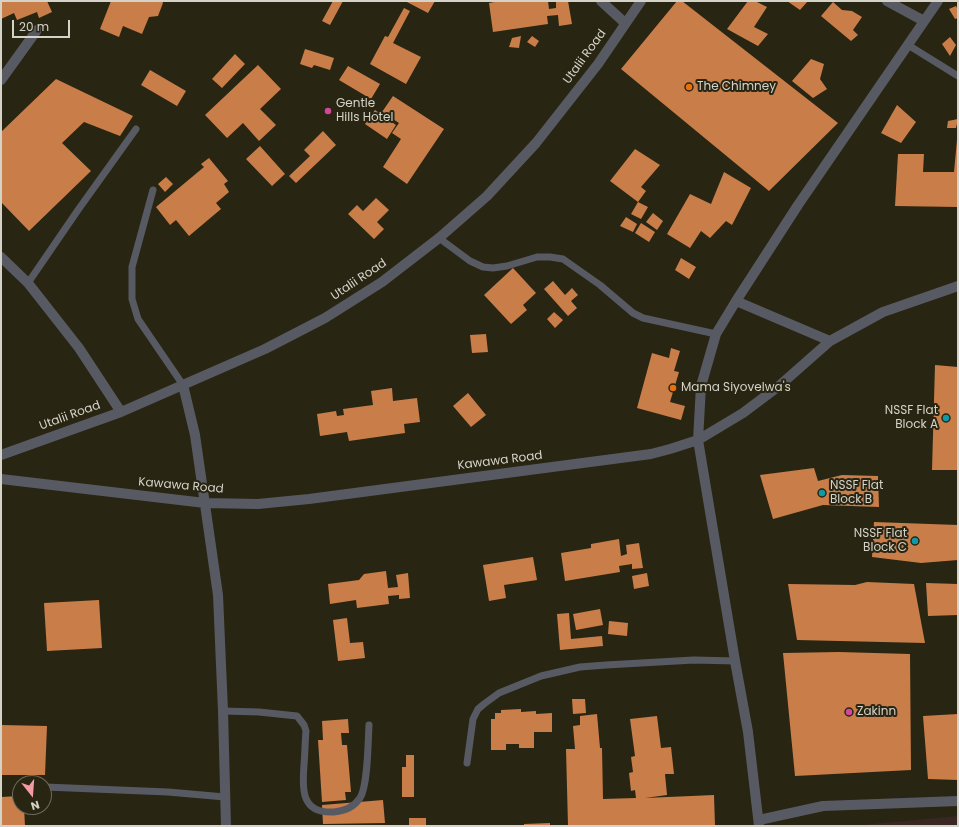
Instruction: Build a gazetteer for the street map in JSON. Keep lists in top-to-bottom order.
{
  "streets": {
    "street": ["Utalii Road", "Kawawa Road"]
  },
  "places": [
    "The Chimney",
    "Gentle Hills Hotel",
    "Mama Siyovelwa's",
    "NSSF Flat Block A",
    "NSSF Flat Block B",
    "NSSF Flat Block C",
    "Zakinn"
  ],
  "scale_bar": "20 m",
  "north": "bottom"
}
